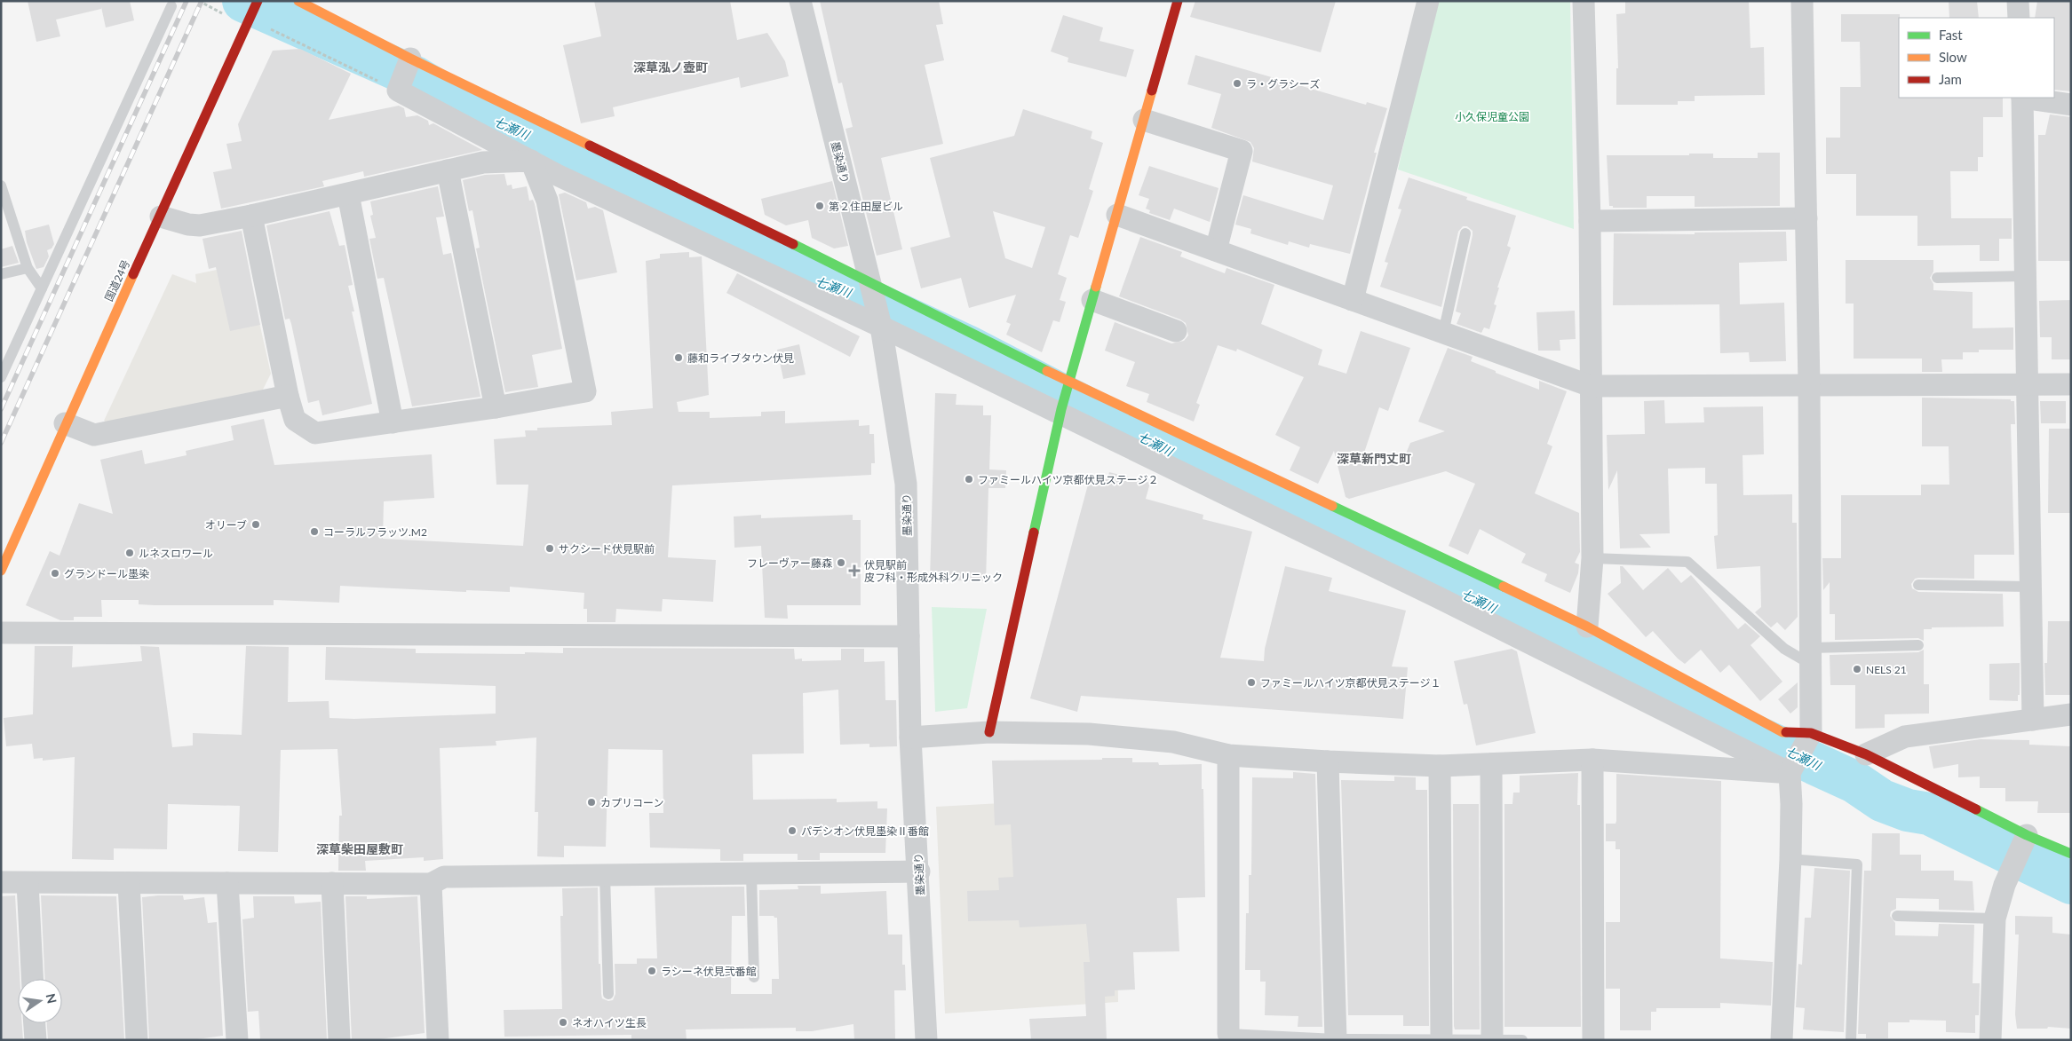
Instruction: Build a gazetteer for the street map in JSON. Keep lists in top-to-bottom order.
{
  "streets": {
    "main road": ["国道24号"],
    "street": ["墨染通り"]
  },
  "districts": ["深草泓ノ壺町", "深草新門丈町", "深草柴田屋敷町"],
  "water": ["七瀬川"],
  "parks": ["小久保児童公園"],
  "places": {
    "other": [
      "ラ・グラシーズ",
      "第２住田屋ビル",
      "藤和ライブタウン伏見",
      "ファミールハイツ京都伏見ステージ２",
      "オリーブ",
      "コーラルフラッツ.M2",
      "サクシード伏見駅前",
      "ルネスロワール",
      "フレーヴァー藤森",
      "グランドール墨染",
      "NELS 21",
      "ファミールハイツ京都伏見ステージ１",
      "カプリコーン",
      "パデシオン伏見墨染Ⅱ番館",
      "ラシーネ伏見弐番館",
      "ネオハイツ生長"
    ],
    "health": ["伏見駅前 皮フ科・形成外科クリニック"]
  },
  "legend": ["Fast", "Slow", "Jam"],
  "north": "right"
}
